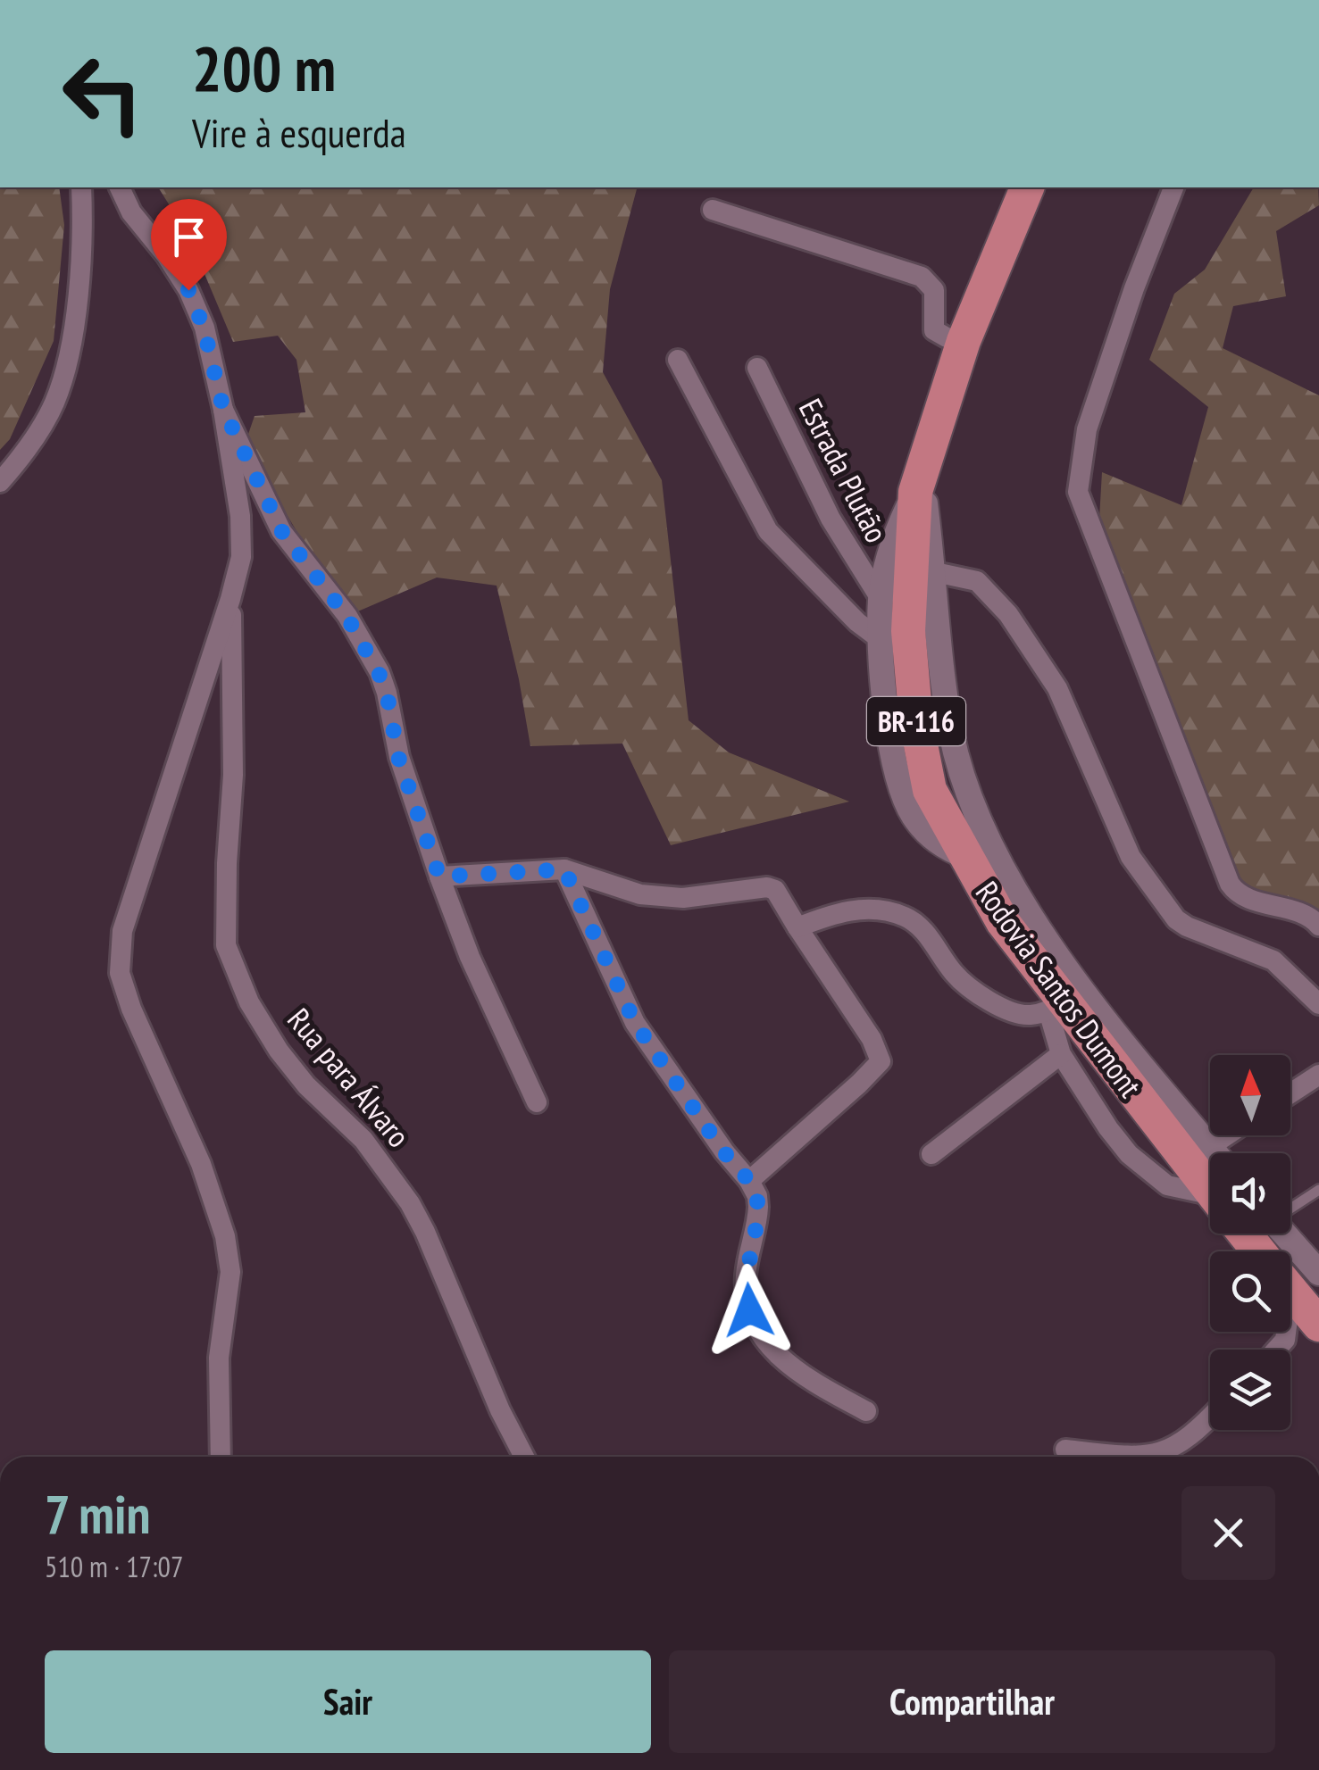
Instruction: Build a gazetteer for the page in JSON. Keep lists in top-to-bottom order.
{
  "streets": {
    "highway": ["BR-116", "Rodovia Santos Dumont"],
    "street": ["Estrada Plutão", "Rua para Álvaro"]
  },
  "north": "top",
  "page": {
    "turn": ["200 m", "Vire à esquerda"],
    "heading": ["7 min", "510 m · 17:07"],
    "buttons": ["Sair", "Compartilhar"]
  }
}
